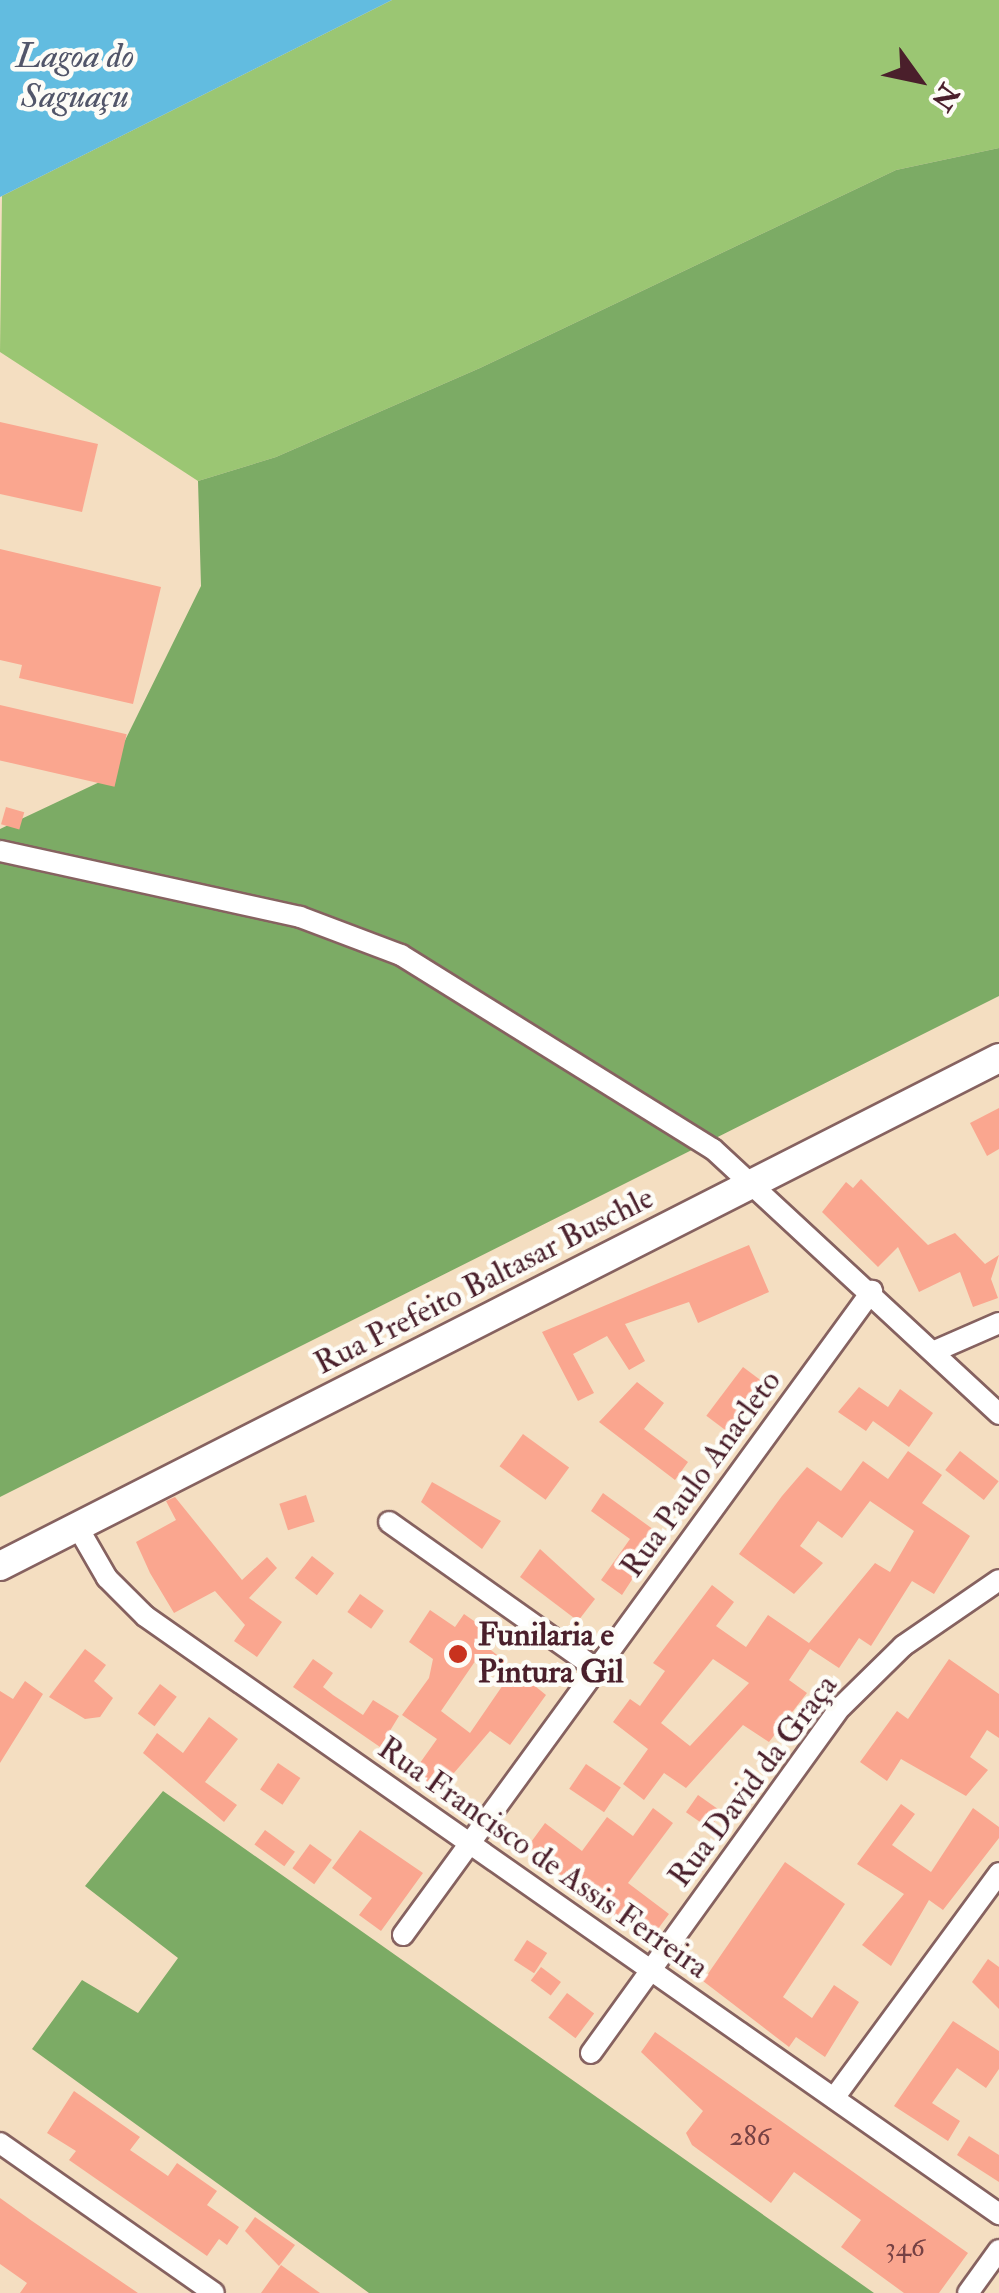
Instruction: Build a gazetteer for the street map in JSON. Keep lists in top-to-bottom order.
{
  "streets": {
    "main road": ["Rua Prefeito Baltasar Buschle"],
    "street": ["Rua Paulo Anacleto", "Rua David da Graça", "Rua Francisco de Assis Ferreira"]
  },
  "crossings": [
    ["Rua Prefeito Baltasar Buschle", "Rua Francisco de Assis Ferreira"],
    ["Rua Paulo Anacleto", "Rua Francisco de Assis Ferreira"],
    ["Rua David da Graça", "Rua Francisco de Assis Ferreira"]
  ],
  "water": ["Lagoa do Saguaçu"],
  "places": ["Funilaria e Pintura Gil"],
  "house_numbers": ["286", "346"],
  "north": "bottom right"
}
